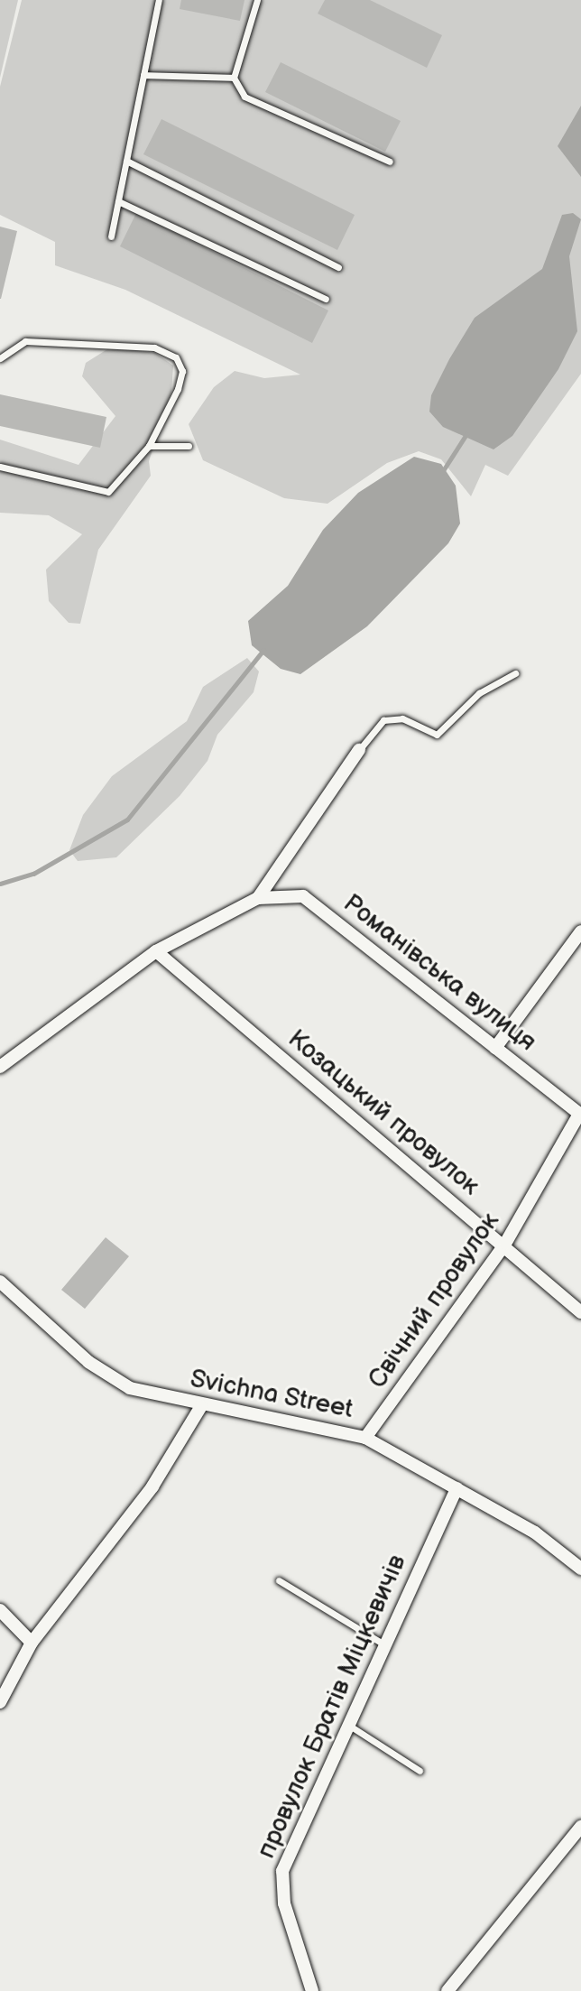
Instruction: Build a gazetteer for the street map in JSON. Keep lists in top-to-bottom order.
{
  "streets": {
    "street": [
      "Романівська вулиця",
      "Козацький провулок",
      "Свічний провулок",
      "Svichna Street",
      "провулок Братів Міцкевичів"
    ]
  },
  "crossings": [
    ["Романівська вулиця", "Козацький провулок"],
    ["Романівська вулиця", "Свічний провулок"],
    ["Козацький провулок", "Свічний провулок"],
    ["Свічний провулок", "Svichna Street"],
    ["Svichna Street", "провулок Братів Міцкевичів"]
  ]
}
